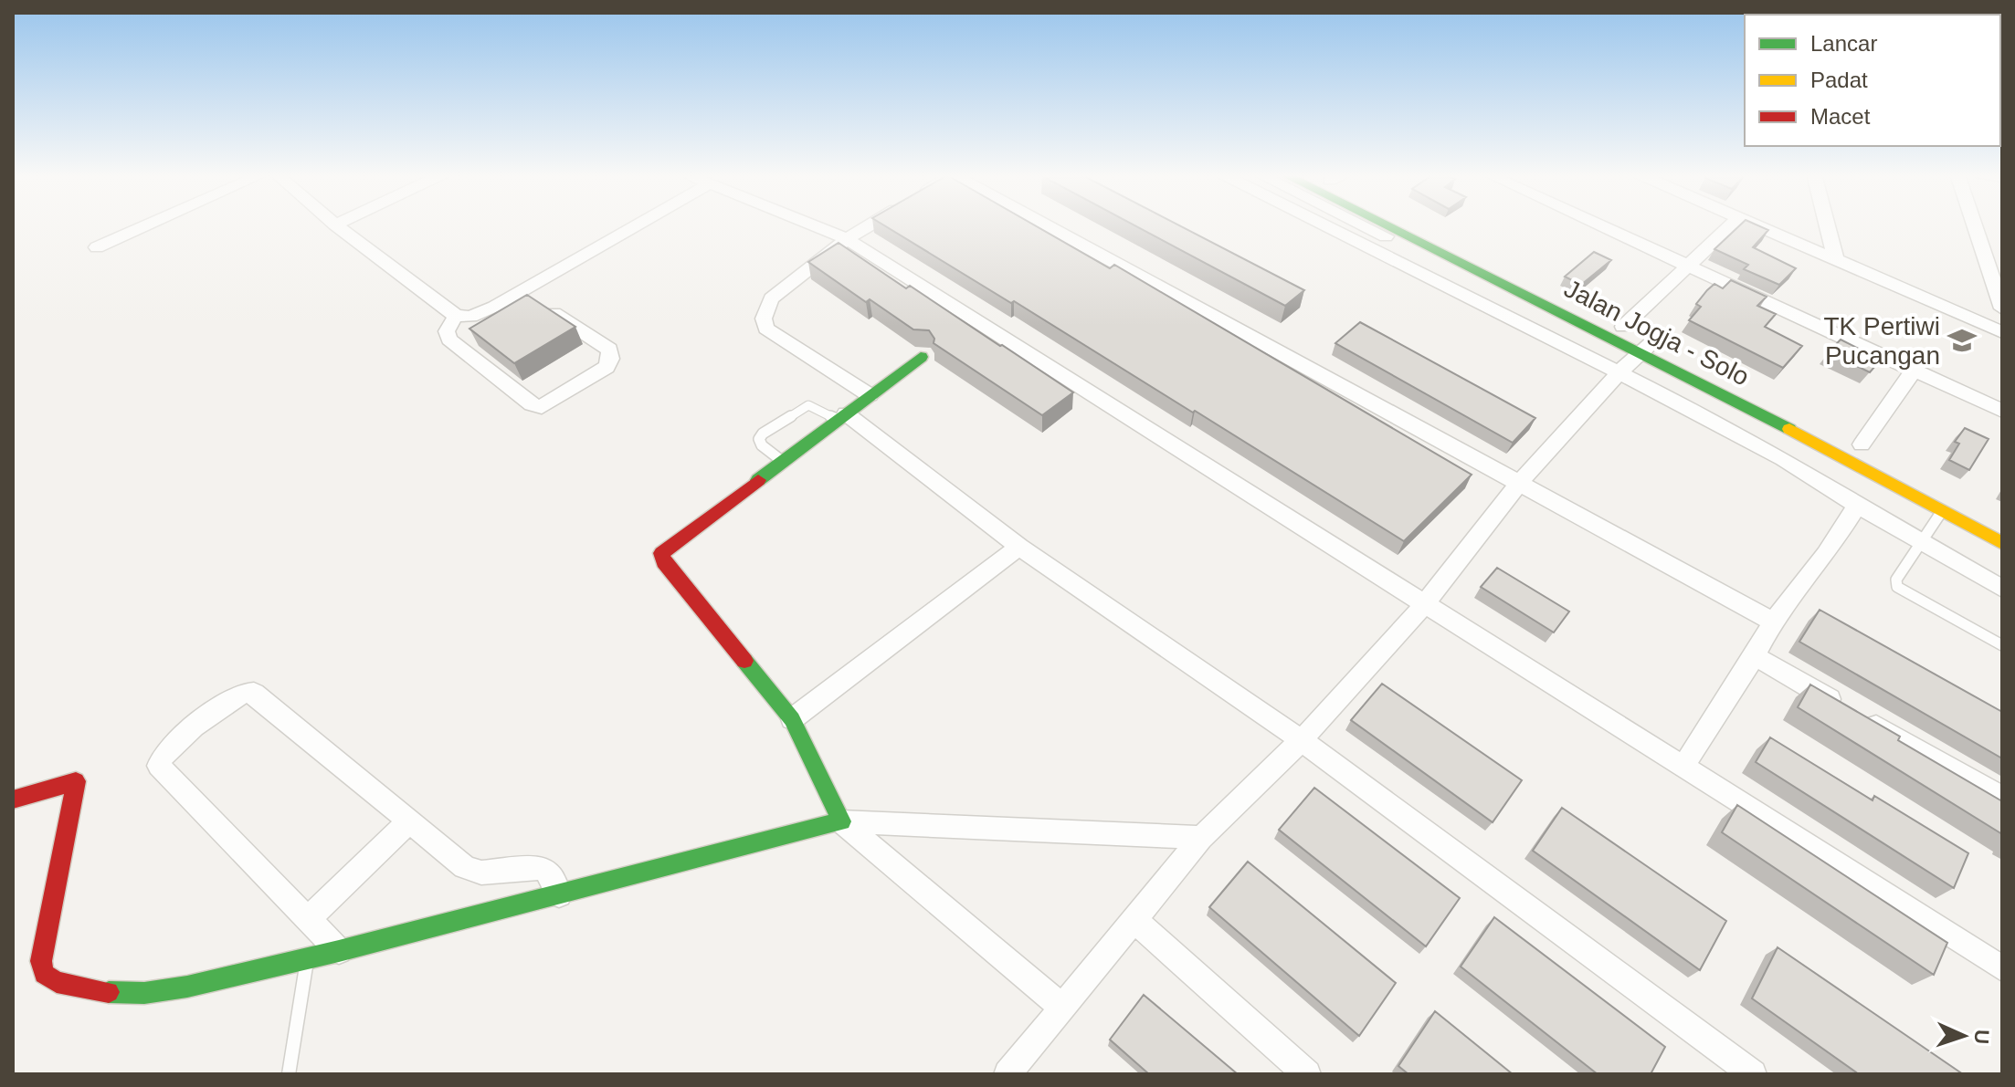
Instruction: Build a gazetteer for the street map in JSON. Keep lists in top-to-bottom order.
{
  "streets": {
    "main road": ["Jalan Jogja - Solo"]
  },
  "places": {
    "school or university": ["TK Pertiwi Pucangan"]
  },
  "legend": ["Lancar", "Padat", "Macet"],
  "north": "right"
}
